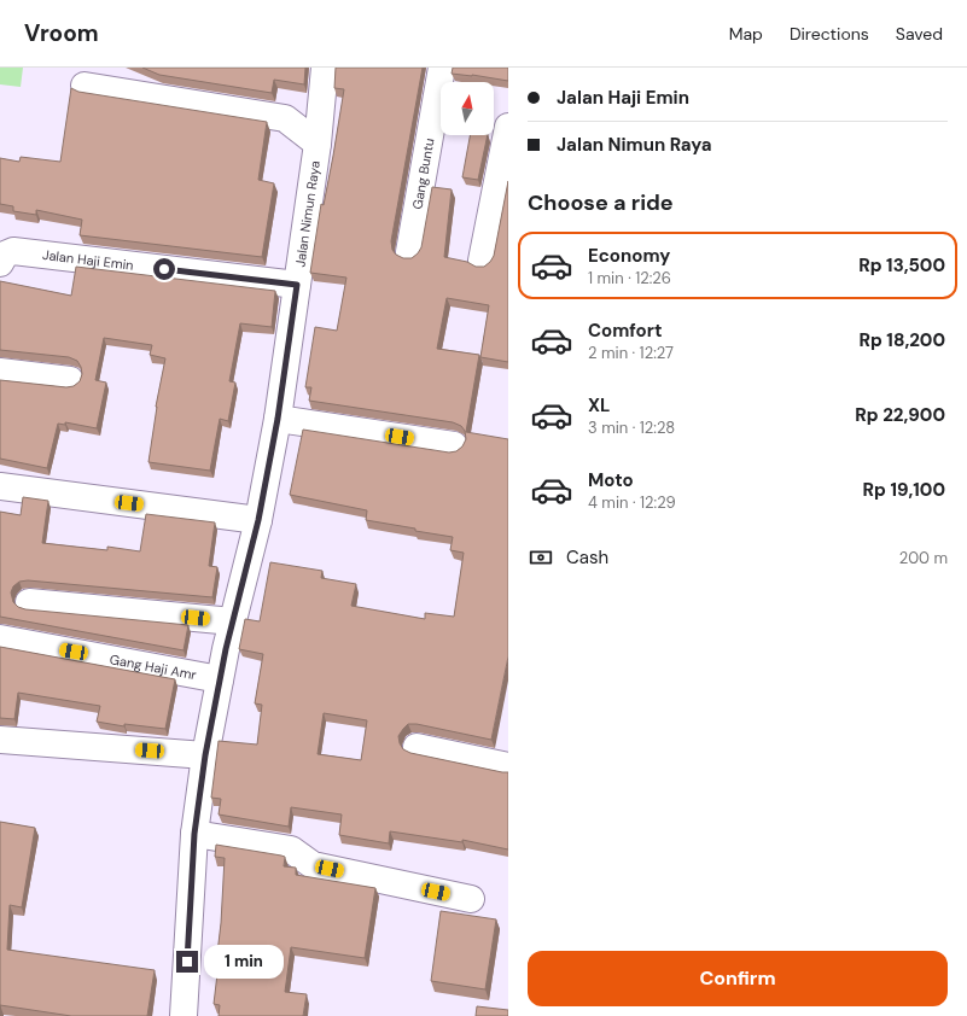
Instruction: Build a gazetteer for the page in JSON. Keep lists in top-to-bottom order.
{
  "streets": {
    "street": [
      "Gang Buntu",
      "Jalan Nimun Raya",
      "Jalan Haji Emin",
      "Gang Haji Amr"
    ]
  },
  "crossings": [
    ["Jalan Nimun Raya", "Jalan Haji Emin"],
    ["Jalan Nimun Raya", "Gang Haji Amr"]
  ],
  "north": "top",
  "page": {
    "header": "Vroom",
    "nav": ["Map", "Directions", "Saved"],
    "banner": ["Jalan Haji Emin", "Jalan Nimun Raya"],
    "heading": "Choose a ride",
    "list": [
      {
        "name": "Economy",
        "note": "1 min · 12:26",
        "value": "Rp 13,500"
      },
      {
        "name": "Comfort",
        "note": "2 min · 12:27",
        "value": "Rp 18,200"
      },
      {
        "name": "XL",
        "note": "3 min · 12:28",
        "value": "Rp 22,900"
      },
      {
        "name": "Moto",
        "note": "4 min · 12:29",
        "value": "Rp 19,100"
      }
    ],
    "pay": ["Cash", "200 m"],
    "buttons": "Confirm",
    "bubble": "1 min"
  }
}
